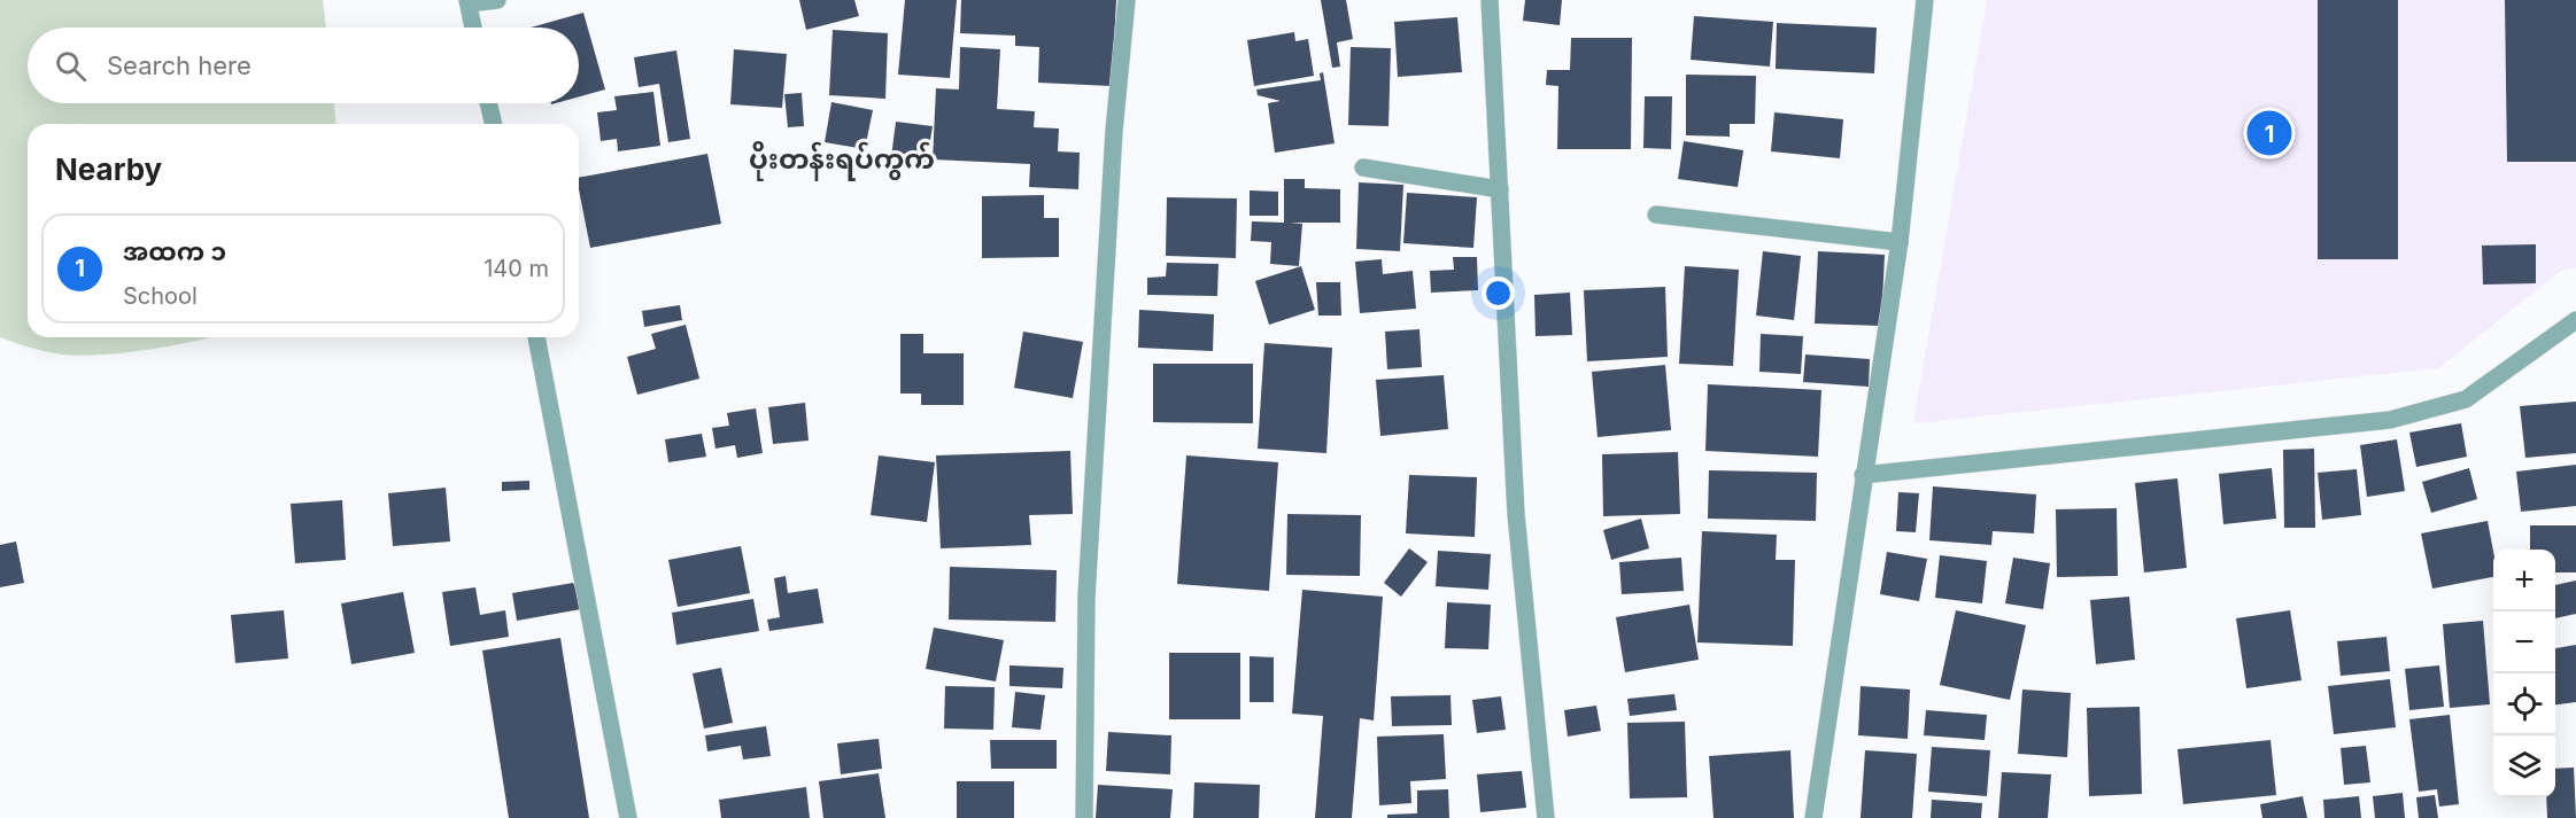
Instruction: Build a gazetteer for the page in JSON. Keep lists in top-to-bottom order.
{
  "districts": ["ပိုးတန်းရပ်ကွက်"],
  "page": {
    "search": "Search here",
    "pins": "1",
    "heading": "Nearby",
    "list": [
      {
        "mark": "1",
        "name": "အထက ၁",
        "note": "School",
        "value": "140 m"
      }
    ],
    "map_buttons": ["+", "−"]
  }
}
